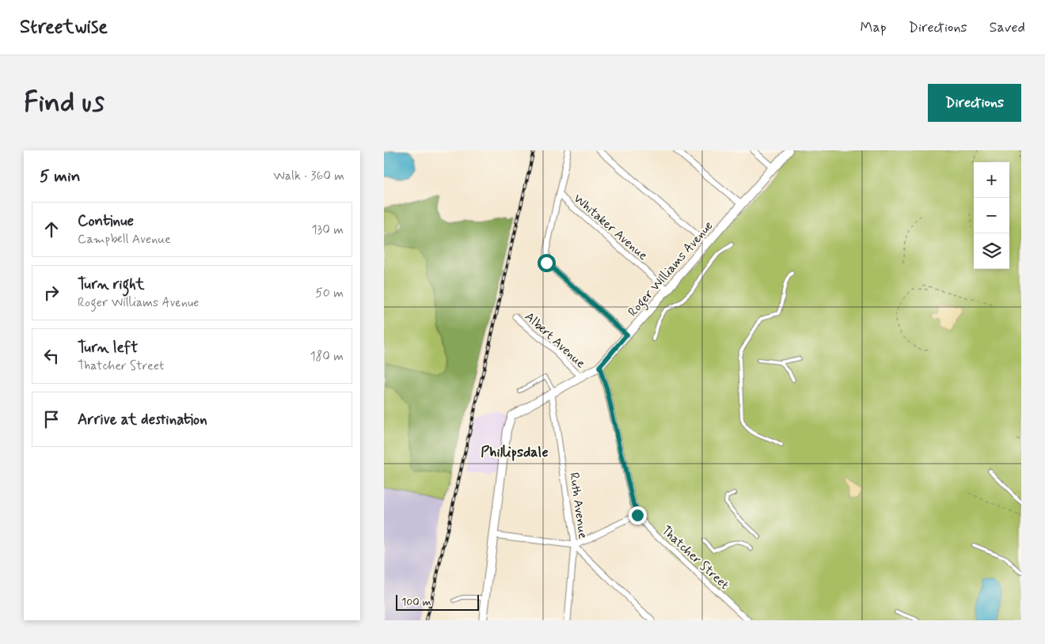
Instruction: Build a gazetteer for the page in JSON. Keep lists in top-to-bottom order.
{
  "streets": {
    "main road": ["Roger Williams Avenue"],
    "street": [
      "Whitaker Avenue",
      "Albert Avenue",
      "Ruth Avenue",
      "Thatcher Street"
    ]
  },
  "crossings": [
    ["Whitaker Avenue", "Roger Williams Avenue"],
    ["Roger Williams Avenue", "Albert Avenue"],
    ["Roger Williams Avenue", "Ruth Avenue"],
    ["Roger Williams Avenue", "Thatcher Street"]
  ],
  "districts": ["Phillipsdale"],
  "scale_bar": "100 m",
  "page": {
    "header": "Streetwise",
    "nav": ["Map", "Directions", "Saved"],
    "buttons": "Directions",
    "title": "Find us",
    "heading": ["5 min", "Walk · 360 m"],
    "map_buttons": ["+", "−"],
    "list": [
      ["Continue", "Campbell Avenue", "130 m"],
      ["Turn right", "Roger Williams Avenue", "50 m"],
      ["Turn left", "Thatcher Street", "180 m"],
      "Arrive at destination"
    ],
    "scale": "100 m"
  }
}
